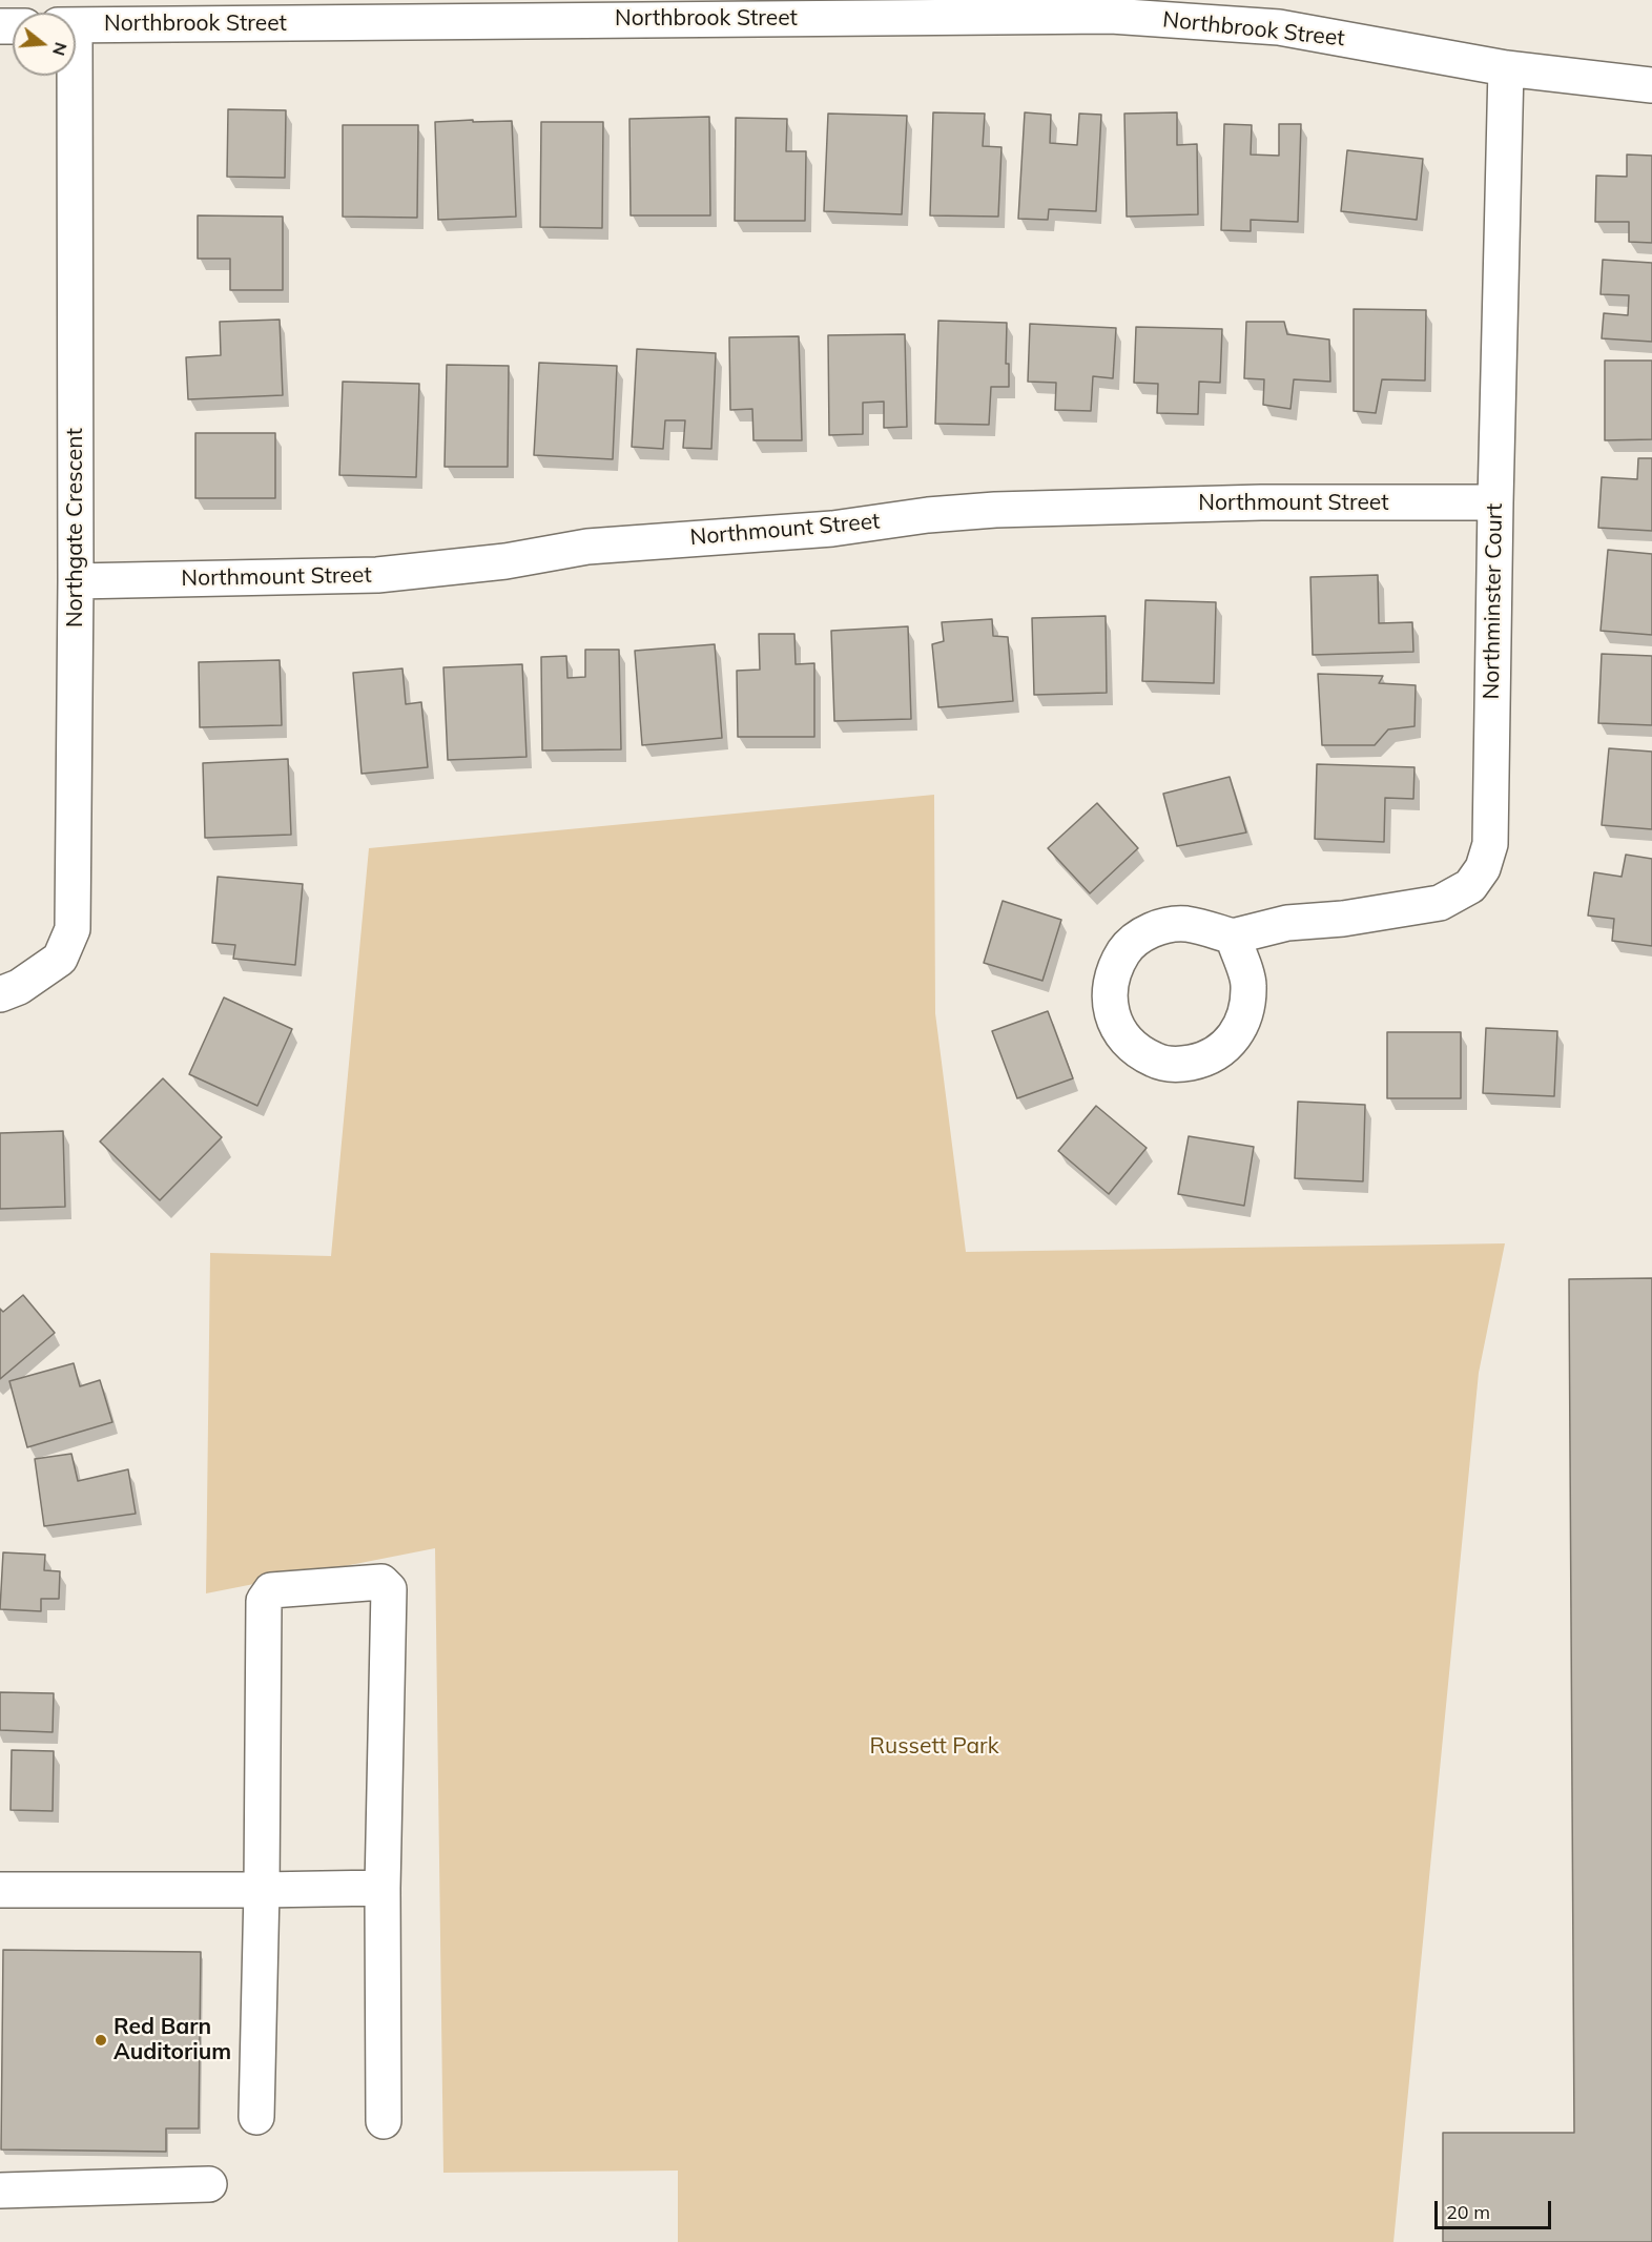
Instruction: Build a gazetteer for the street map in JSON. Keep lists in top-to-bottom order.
{
  "streets": {
    "street": [
      "Northbrook Street",
      "Northmount Street",
      "Northgate Crescent",
      "Northminster Court"
    ]
  },
  "crossings": [
    ["Northbrook Street", "Northminster Court"],
    ["Northmount Street", "Northgate Crescent"],
    ["Northmount Street", "Northminster Court"]
  ],
  "parks": ["Russett Park"],
  "places": ["Red Barn Auditorium"],
  "scale_bar": "20 m",
  "north": "right"
}
